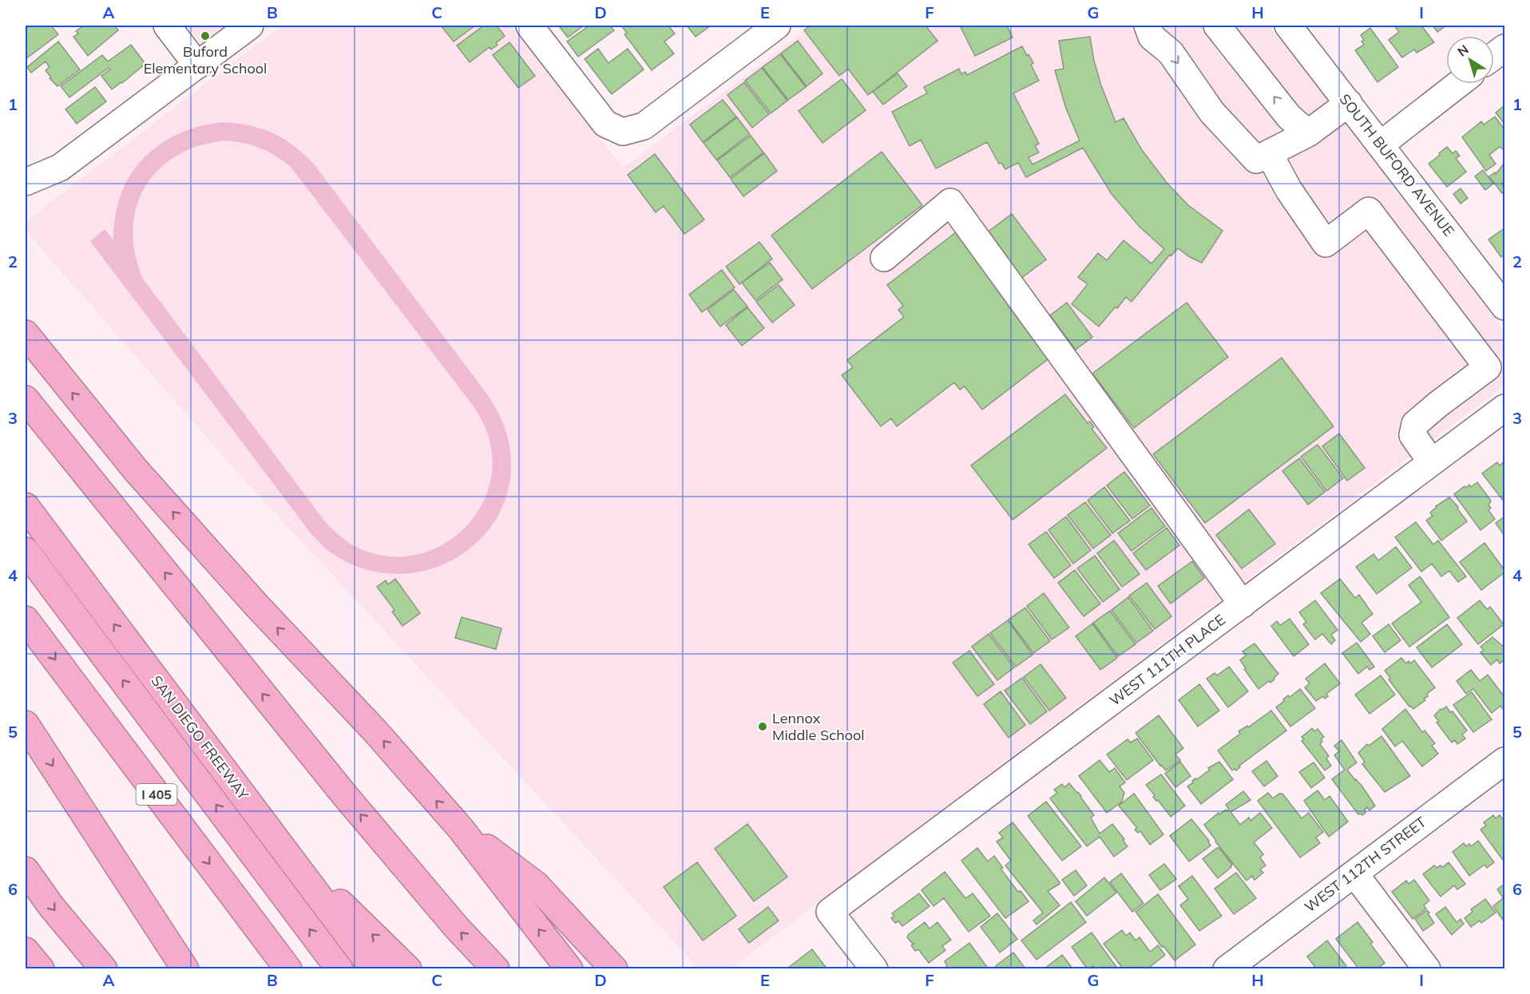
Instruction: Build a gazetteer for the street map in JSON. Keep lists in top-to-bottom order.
{
  "streets": {
    "highway": ["SAN DIEGO FREEWAY", "I 405"],
    "street": ["SOUTH BUFORD AVENUE", "WEST 111TH PLACE", "WEST 112TH STREET"]
  },
  "places": ["Buford Elementary School", "Lennox Middle School"],
  "north": "top left",
  "grid": {
    "columns": [
      "A",
      "B",
      "C",
      "D",
      "E",
      "F",
      "G",
      "H",
      "I"
    ],
    "rows": [
      "1",
      "2",
      "3",
      "4",
      "5",
      "6"
    ]
  }
}
